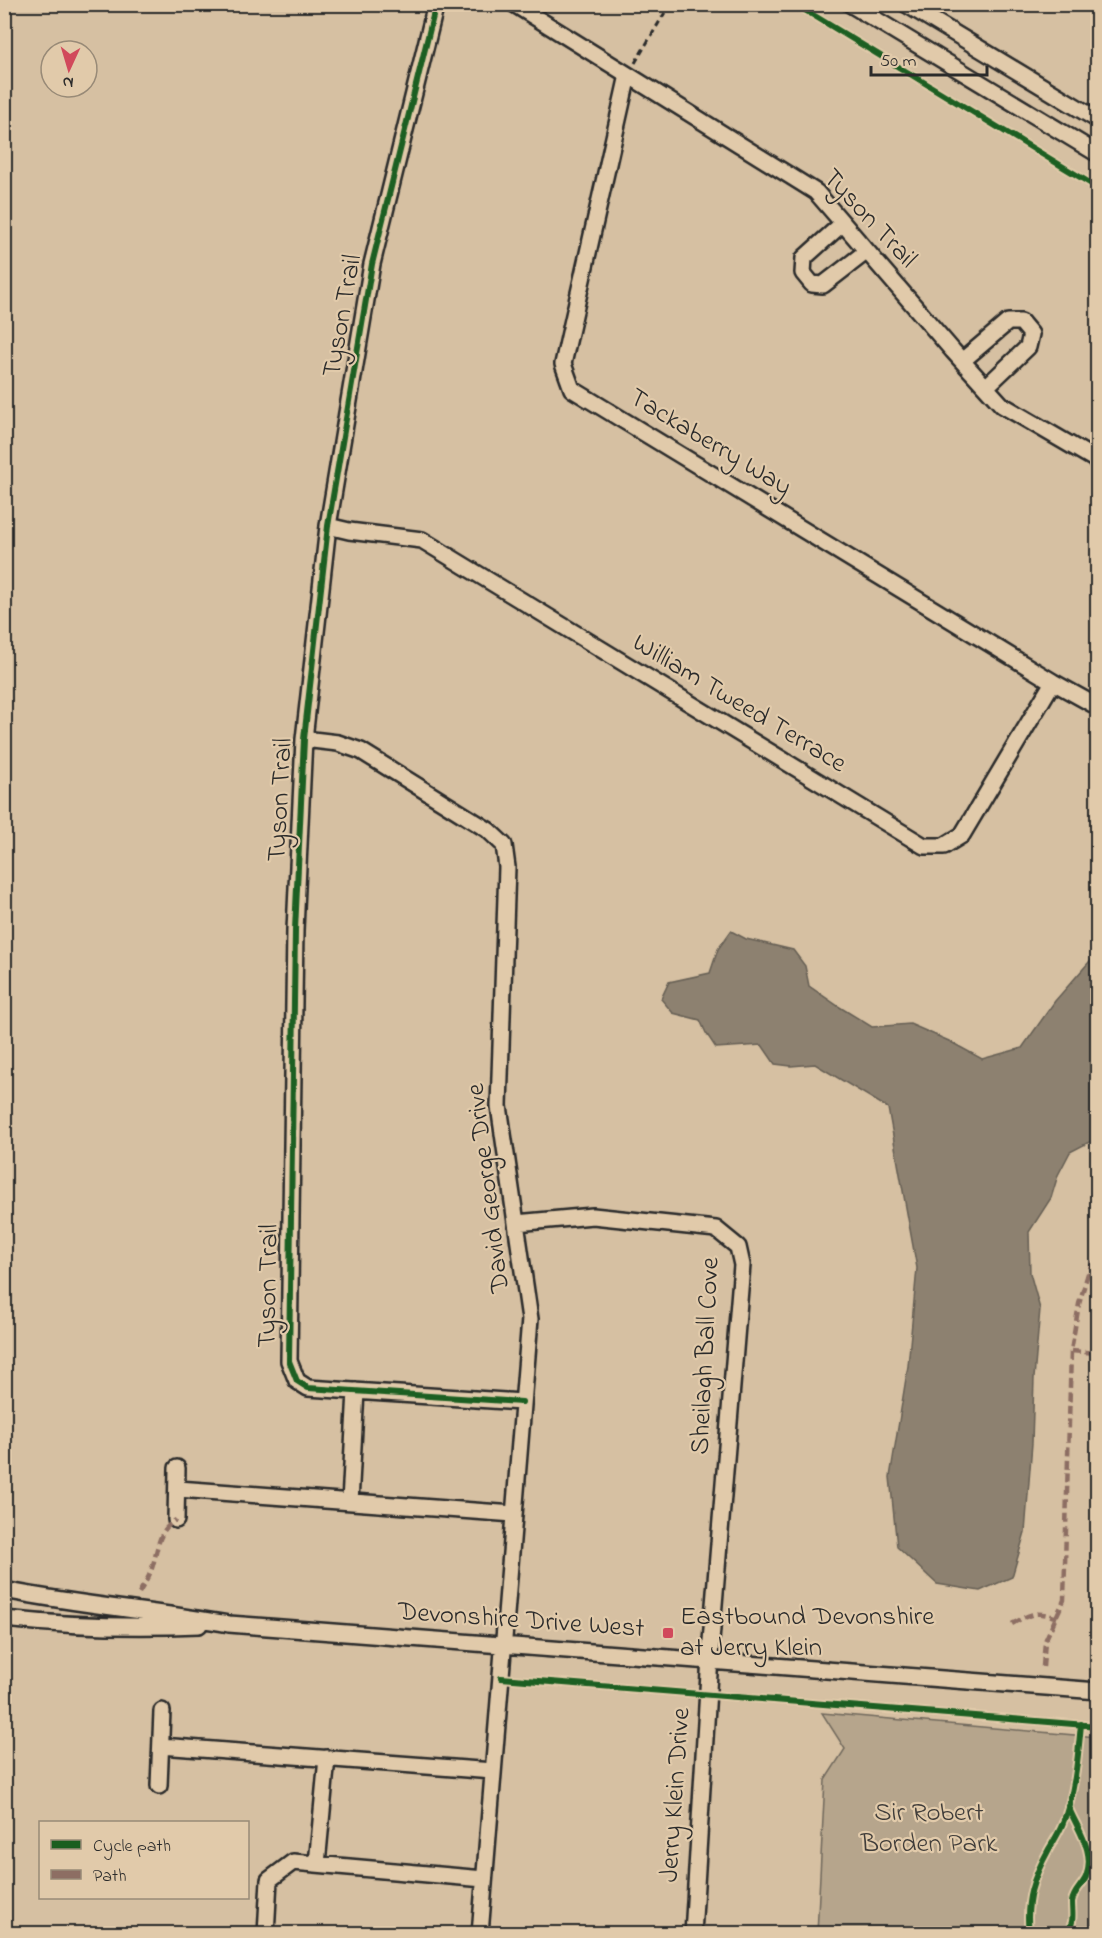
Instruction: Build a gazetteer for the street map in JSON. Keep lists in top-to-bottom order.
{
  "streets": {
    "street": [
      "Tyson Trail",
      "Tackaberry Way",
      "William Tweed Terrace",
      "David George Drive",
      "Sheilagh Ball Cove",
      "Devonshire Drive West",
      "Jerry Klein Drive"
    ]
  },
  "crossings": [
    ["Tyson Trail", "Tackaberry Way"],
    ["Tyson Trail", "William Tweed Terrace"],
    ["Tyson Trail", "David George Drive"],
    ["Tackaberry Way", "William Tweed Terrace"],
    ["David George Drive", "Sheilagh Ball Cove"],
    ["David George Drive", "Devonshire Drive West"],
    ["Sheilagh Ball Cove", "Devonshire Drive West"],
    ["Sheilagh Ball Cove", "Jerry Klein Drive"],
    ["Devonshire Drive West", "Jerry Klein Drive"]
  ],
  "parks": ["Sir Robert Borden Park"],
  "places": {
    "transit": ["Eastbound Devonshire at Jerry Klein"]
  },
  "legend": ["Cycle path", "Path"],
  "scale_bar": "50 m",
  "north": "bottom"
}
